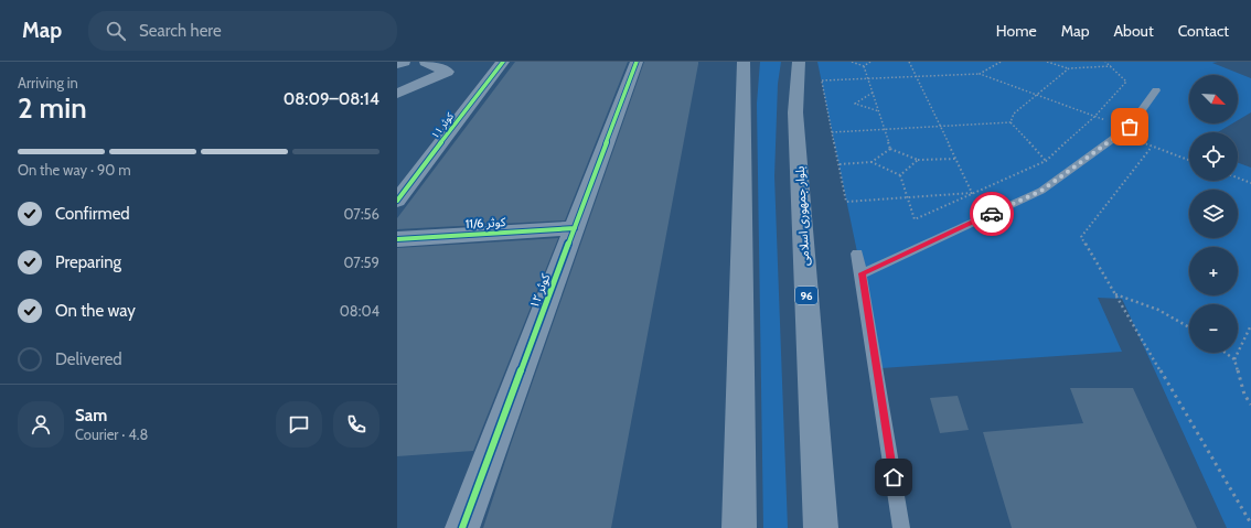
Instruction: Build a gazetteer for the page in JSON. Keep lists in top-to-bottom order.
{
  "streets": {
    "main road": ["بلوار جمهوری اسلامی", "96"],
    "street": ["کوثر ۱۱", "کوثر 11/6", "کوثر ۱۲"]
  },
  "crossings": [
    ["کوثر 11/6", "کوثر ۱۲"]
  ],
  "north": "bottom right",
  "page": {
    "header": "Map",
    "search": "Search here",
    "nav": [
      "Home",
      "Map",
      "About",
      "Contact"
    ],
    "heading": ["2 min", "Arriving in", "08:09–08:14"],
    "panel": ["Sam", "Courier · 4.8"],
    "map_buttons": ["+", "−"],
    "bar": "On the way · 90 m",
    "list": [
      ["Confirmed", "07:56"],
      ["Preparing", "07:59"],
      ["On the way", "08:04"],
      "Delivered"
    ]
  }
}
